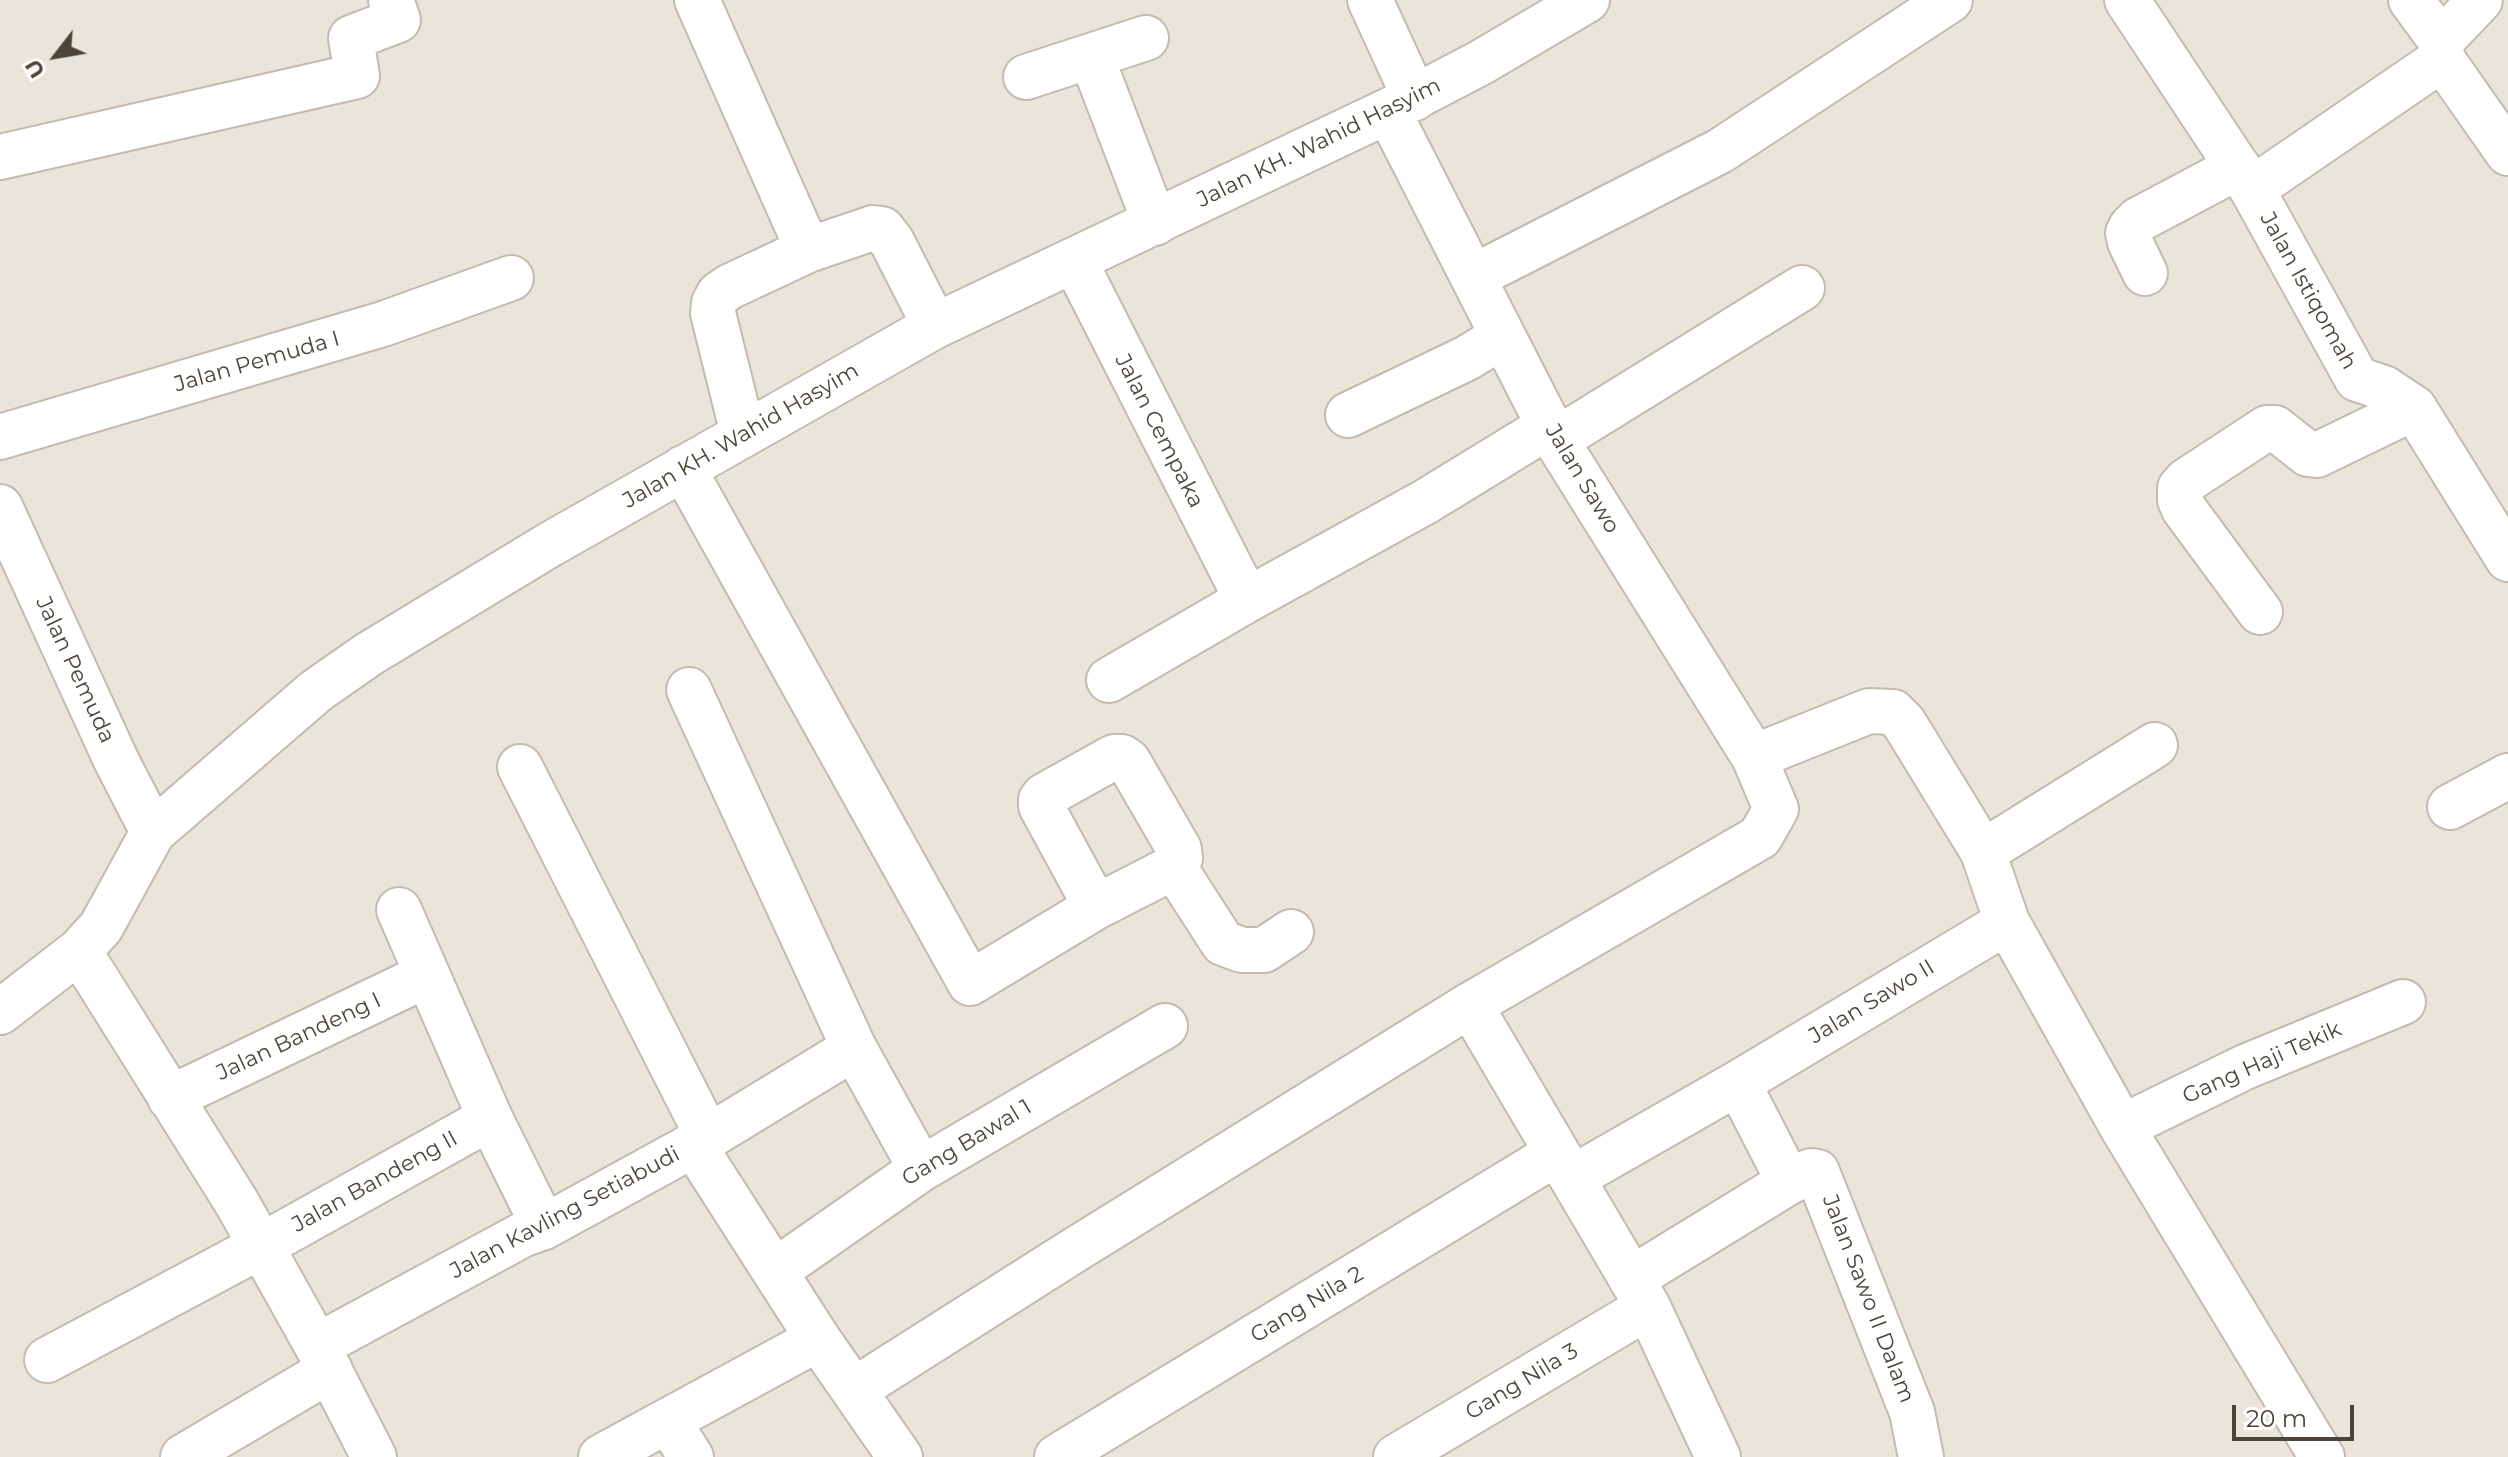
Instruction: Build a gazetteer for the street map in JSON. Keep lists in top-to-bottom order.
{
  "streets": {
    "street": [
      "Jalan KH. Wahid Hasyim",
      "Jalan Istiqomah",
      "Jalan Pemuda I",
      "Jalan Cempaka",
      "Jalan Sawo",
      "Jalan Pemuda",
      "Jalan Sawo II",
      "Jalan Bandeng I",
      "Gang Haji Tekik",
      "Gang Bawal 1",
      "Jalan Bandeng II",
      "Jalan Kavling Setiabudi",
      "Jalan Sawo II Dalam",
      "Gang Nila 2",
      "Gang Nila 3"
    ]
  },
  "crossings": [
    ["Jalan KH. Wahid Hasyim", "Jalan Cempaka"],
    ["Jalan KH. Wahid Hasyim", "Jalan Sawo"],
    ["Jalan KH. Wahid Hasyim", "Jalan Pemuda"],
    ["Jalan Sawo II", "Gang Nila 2"],
    ["Gang Bawal 1", "Jalan Kavling Setiabudi"],
    ["Jalan Sawo II Dalam", "Gang Nila 3"]
  ],
  "scale_bar": "20 m",
  "north": "bottom left"
}
